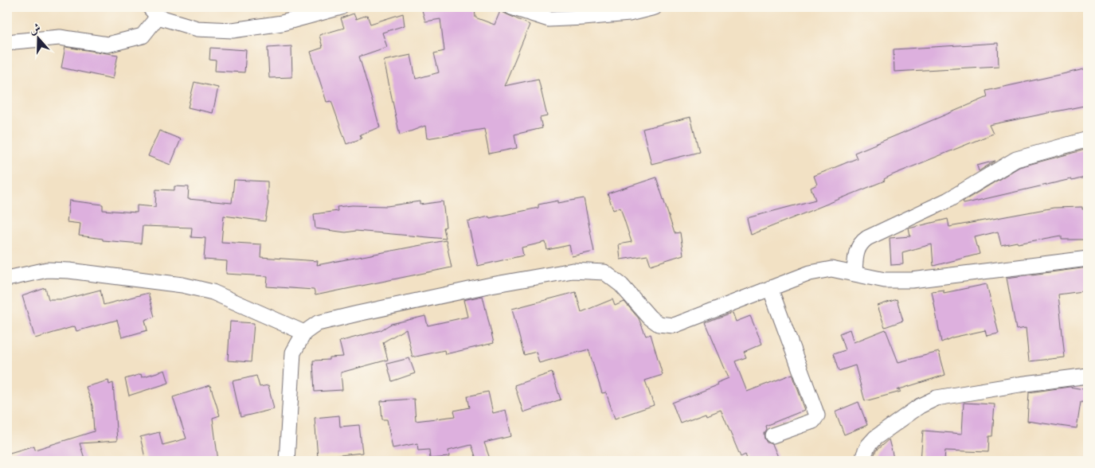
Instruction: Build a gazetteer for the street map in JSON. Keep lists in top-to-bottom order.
{
  "north": "top"
}
